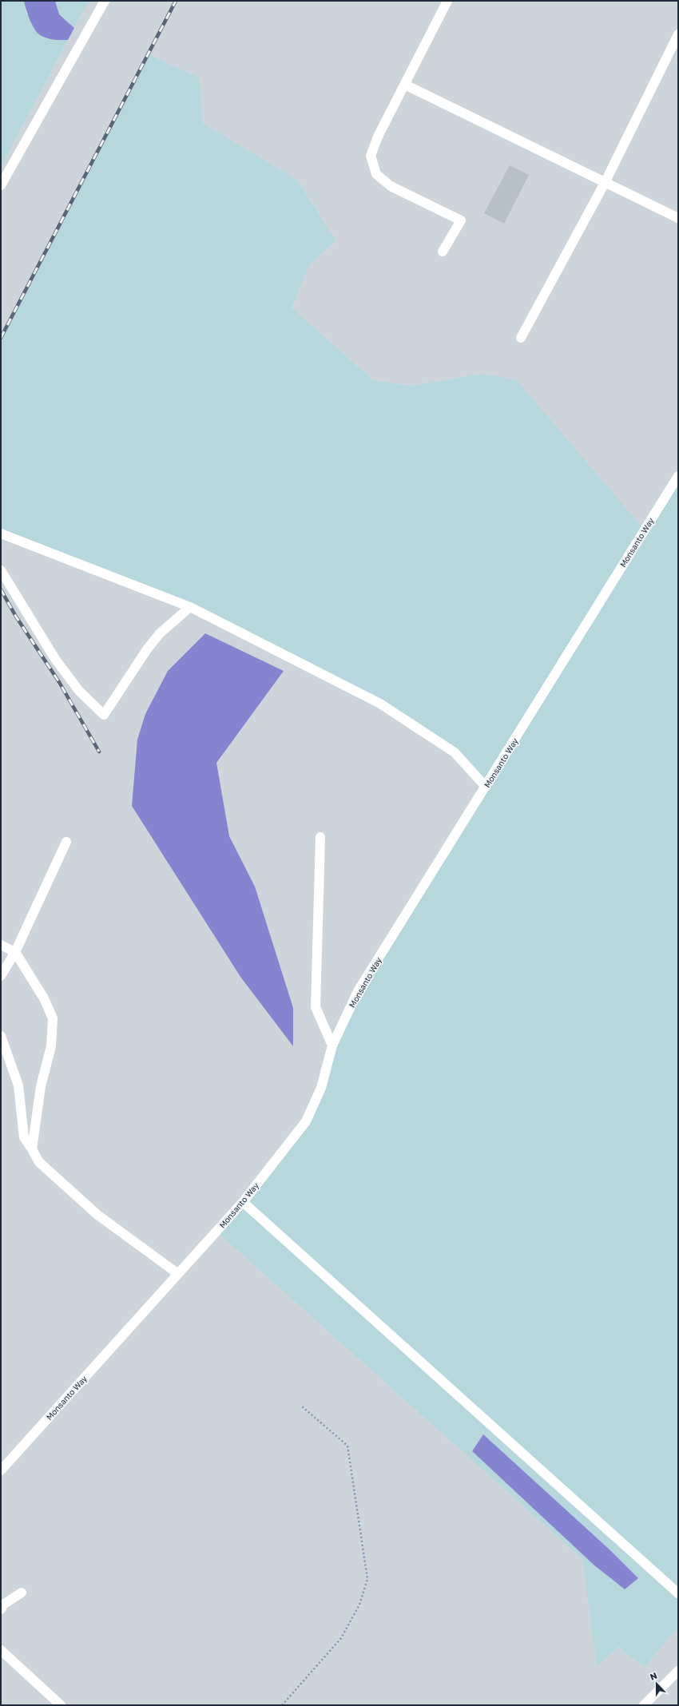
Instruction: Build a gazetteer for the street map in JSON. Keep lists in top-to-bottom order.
{
  "streets": {
    "street": ["Monsanto Way"]
  },
  "north": "top"
}
